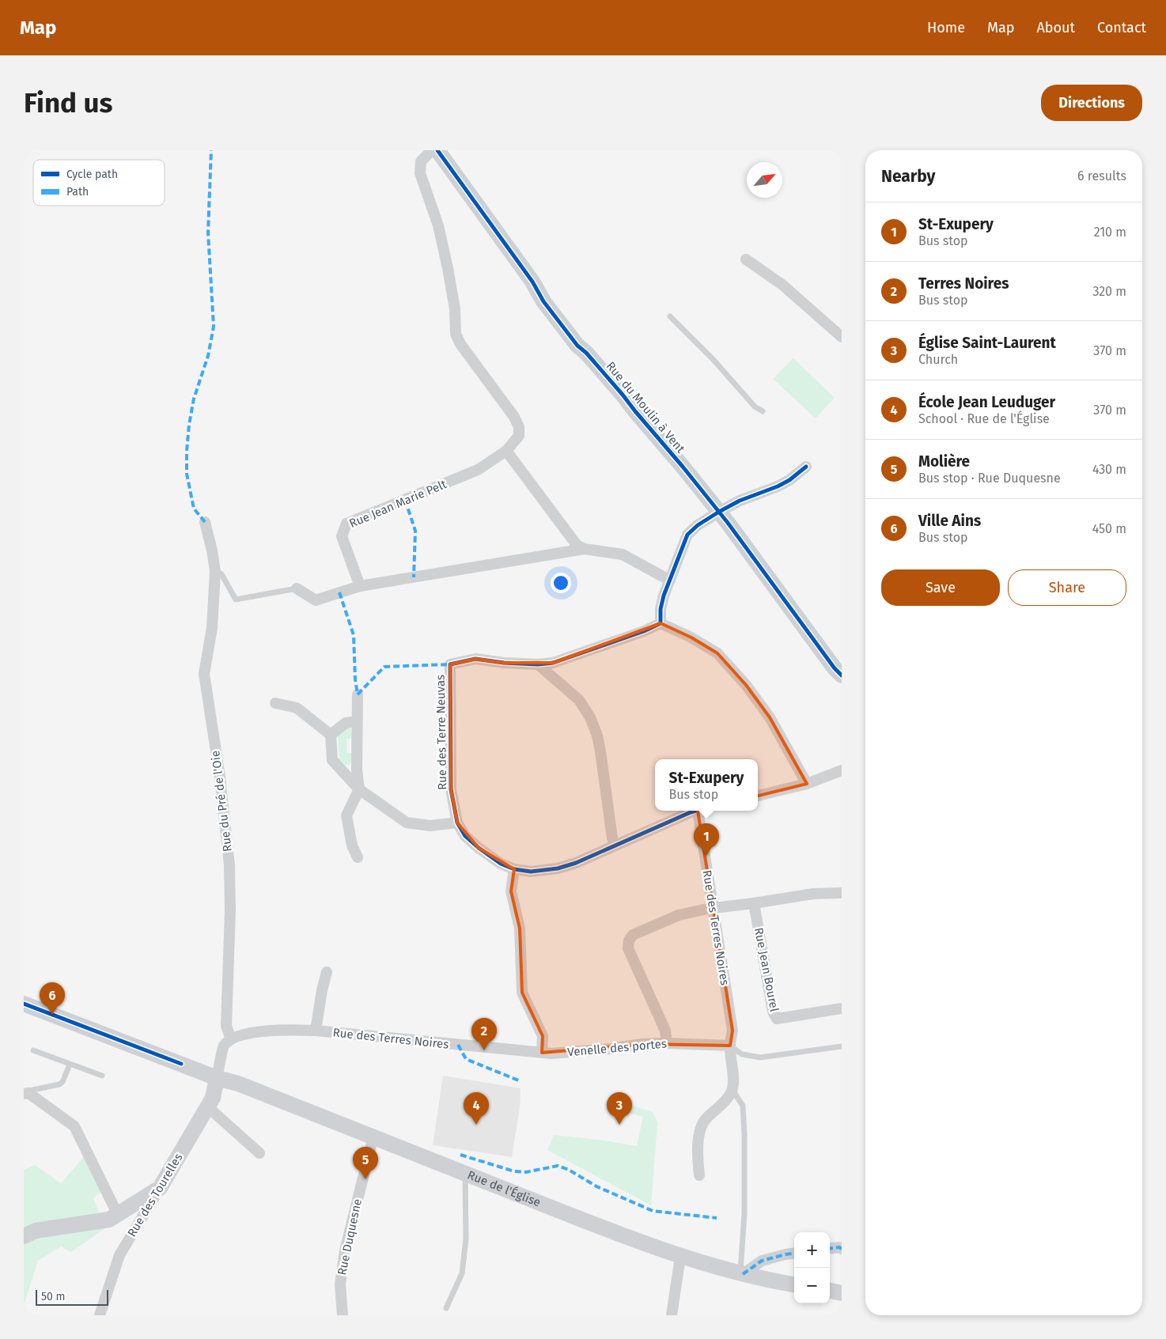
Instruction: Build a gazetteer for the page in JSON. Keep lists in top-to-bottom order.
{
  "streets": {
    "street": [
      "Rue du Moulin à Vent",
      "Rue Jean Marie Pelt",
      "Rue des Terre Neuvas",
      "Rue du Pré de l'Oie",
      "Rue des Terres Noires",
      "Rue Jean Bourel",
      "Venelle des portes",
      "Rue de l'Église",
      "Rue des Tourelles",
      "Rue Duquesne"
    ]
  },
  "crossings": [
    ["Rue du Pré de l'Oie", "Rue des Terres Noires"],
    ["Rue des Terres Noires", "Venelle des portes"],
    ["Rue de l'Église", "Rue des Tourelles"],
    ["Rue de l'Église", "Rue Duquesne"]
  ],
  "legend": ["Cycle path", "Path"],
  "scale_bar": "50 m",
  "north": "top right",
  "page": {
    "header": "Map",
    "nav": [
      "Home",
      "Map",
      "About",
      "Contact"
    ],
    "buttons": [
      "Directions",
      ["Save", "Share"]
    ],
    "title": "Find us",
    "heading": ["Nearby", "6 results"],
    "list": [
      {
        "mark": "1",
        "name": "St-Exupery",
        "note": "Bus stop",
        "value": "210 m"
      },
      {
        "mark": "2",
        "name": "Terres Noires",
        "note": "Bus stop",
        "value": "320 m"
      },
      {
        "mark": "3",
        "name": "Église Saint-Laurent",
        "note": "Church",
        "value": "370 m"
      },
      {
        "mark": "4",
        "name": "École Jean Leuduger",
        "note": "School · Rue de l'Église",
        "value": "370 m"
      },
      {
        "mark": "5",
        "name": "Molière",
        "note": "Bus stop · Rue Duquesne",
        "value": "430 m"
      },
      {
        "mark": "6",
        "name": "Ville Ains",
        "note": "Bus stop",
        "value": "450 m"
      }
    ],
    "popup": ["St-Exupery", "Bus stop"],
    "pins": [
      "1",
      "6",
      "2",
      "3",
      "4",
      "5"
    ],
    "map_buttons": ["+", "−"],
    "scale": "50 m"
  }
}
